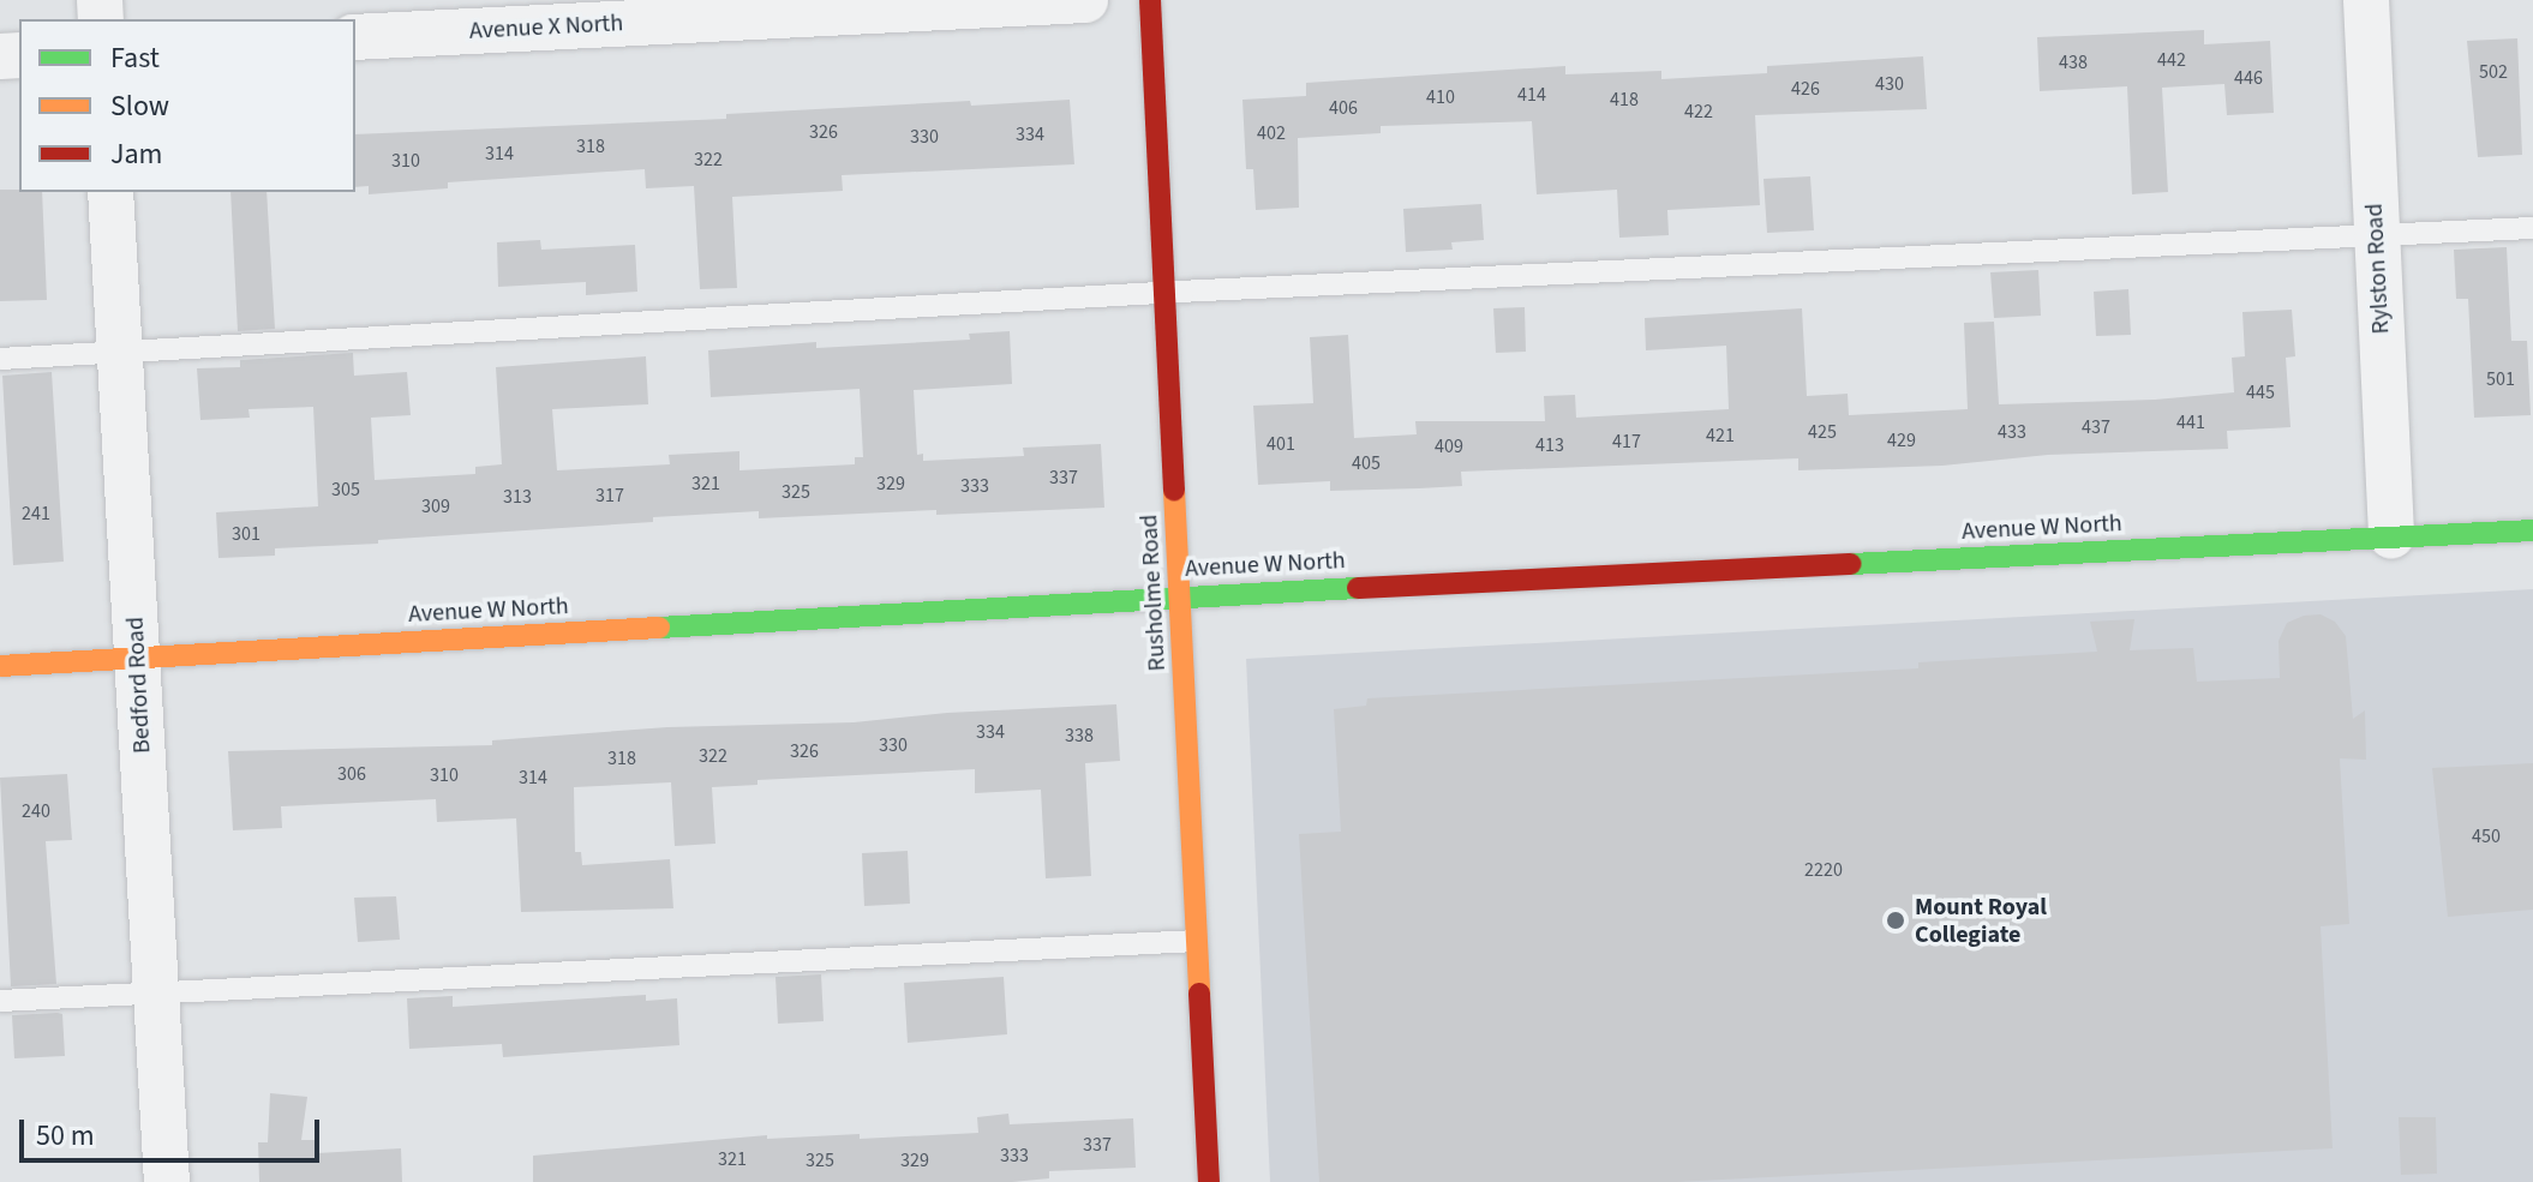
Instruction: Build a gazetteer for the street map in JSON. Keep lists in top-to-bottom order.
{
  "streets": {
    "street": [
      "Avenue X North",
      "Rylston Road",
      "Avenue W North",
      "Rusholme Road",
      "Bedford Road"
    ]
  },
  "crossings": [
    ["Rylston Road", "Avenue W North"],
    ["Avenue W North", "Rusholme Road"],
    ["Avenue W North", "Bedford Road"]
  ],
  "places": ["Mount Royal Collegiate"],
  "house_numbers": [
    "442",
    "438",
    "502",
    "446",
    "430",
    "426",
    "414",
    "410",
    "418",
    "406",
    "422",
    "326",
    "402",
    "334",
    "330",
    "318",
    "314",
    "322",
    "310",
    "501",
    "445",
    "441",
    "437",
    "425",
    "433",
    "421",
    "429",
    "417",
    "401",
    "413",
    "409",
    "405",
    "337",
    "321",
    "329",
    "333",
    "305",
    "325",
    "317",
    "313",
    "309",
    "241",
    "301",
    "334",
    "338",
    "330",
    "326",
    "322",
    "318",
    "306",
    "310",
    "314",
    "240",
    "450",
    "2220",
    "337",
    "333",
    "321",
    "325",
    "329"
  ],
  "legend": ["Fast", "Slow", "Jam"],
  "scale_bar": "50 m"
}
